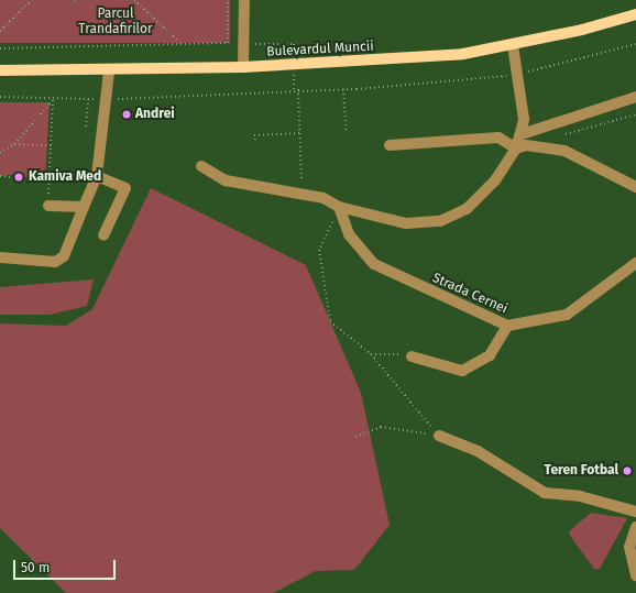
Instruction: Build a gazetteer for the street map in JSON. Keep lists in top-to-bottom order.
{
  "streets": {
    "main road": ["Bulevardul Muncii"],
    "street": ["Strada Cernei"]
  },
  "parks": ["Parcul Trandafirilor"],
  "places": ["Andrei", "Kamiva Med", "Teren Fotbal"],
  "scale_bar": "50 m"
}
